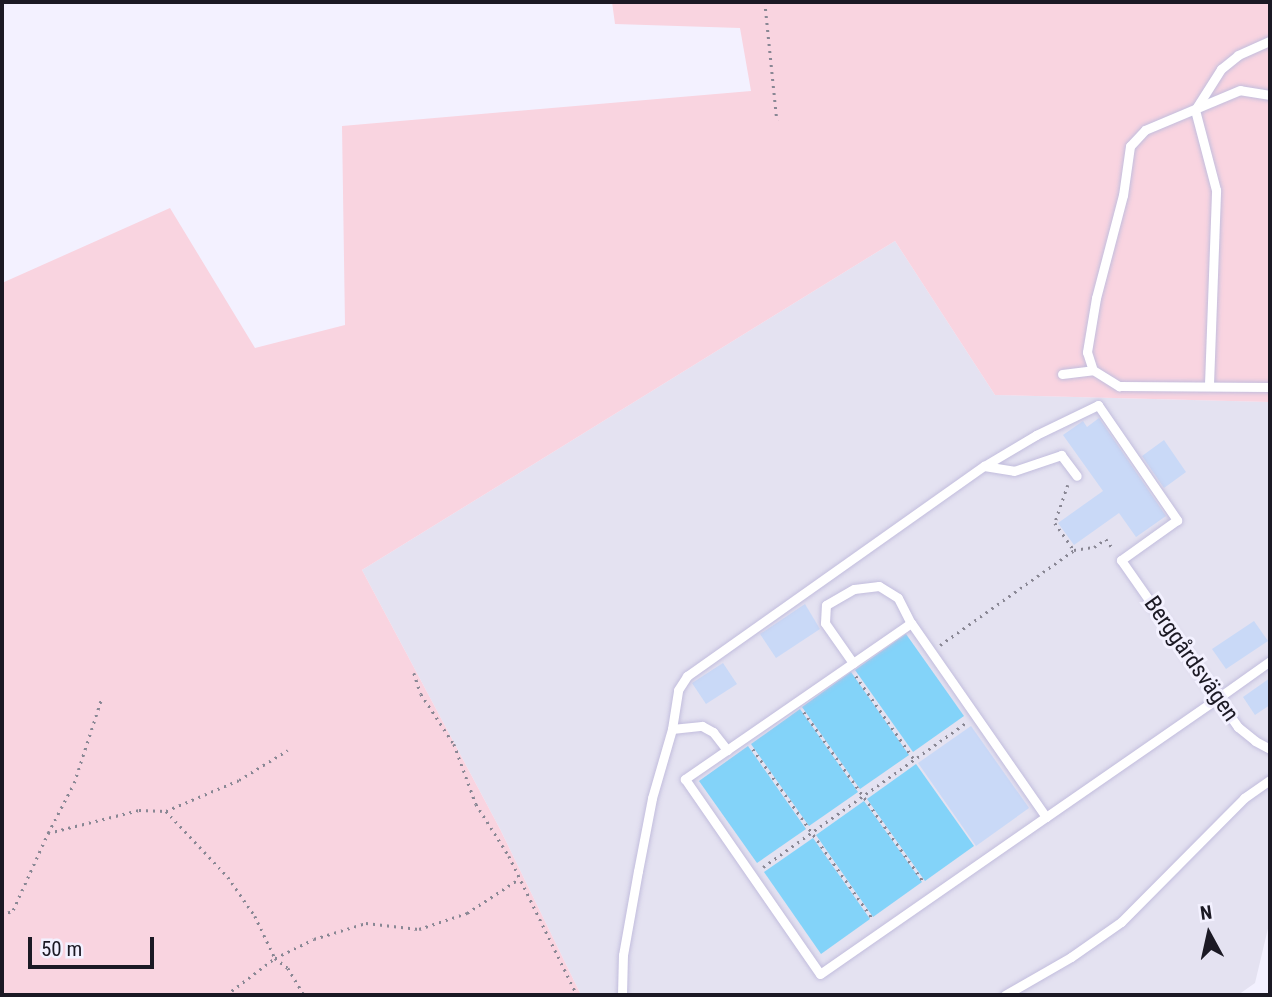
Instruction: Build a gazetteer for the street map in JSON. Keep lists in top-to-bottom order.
{
  "streets": {
    "lane": ["Berggårdsvägen"]
  },
  "scale_bar": "50 m",
  "north": "top"
}
